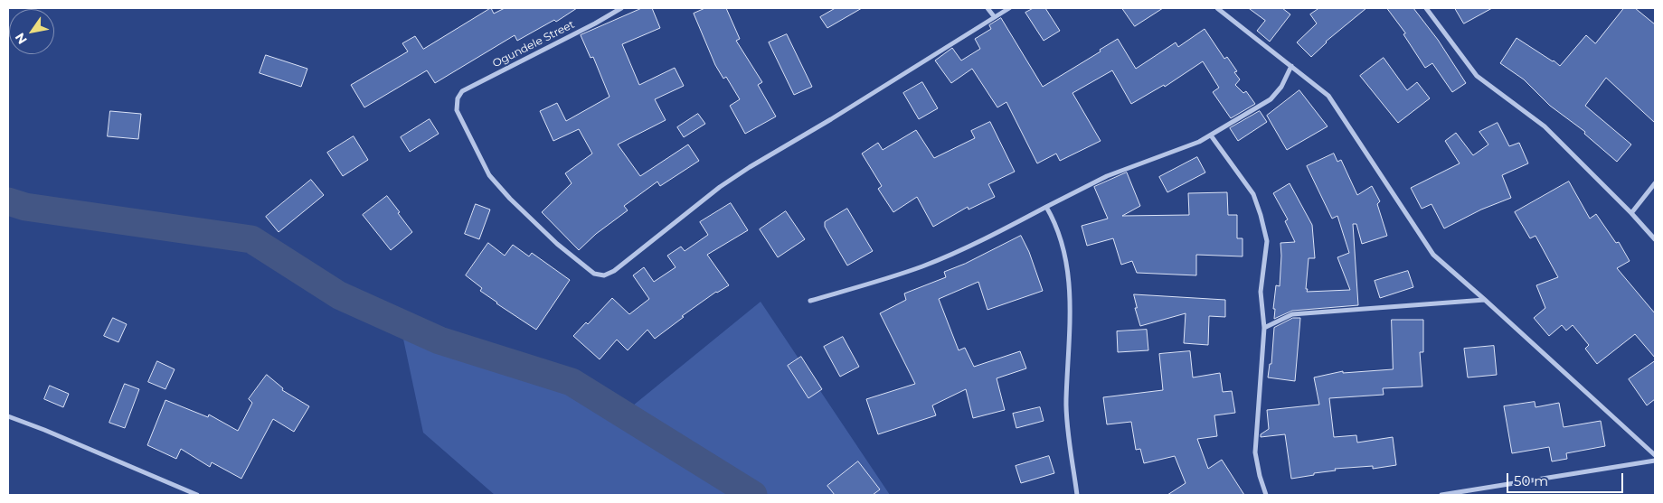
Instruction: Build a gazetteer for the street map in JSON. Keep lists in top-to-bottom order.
{
  "streets": {
    "street": ["Ogundele Street"]
  },
  "scale_bar": "50 m",
  "north": "bottom left"
}
